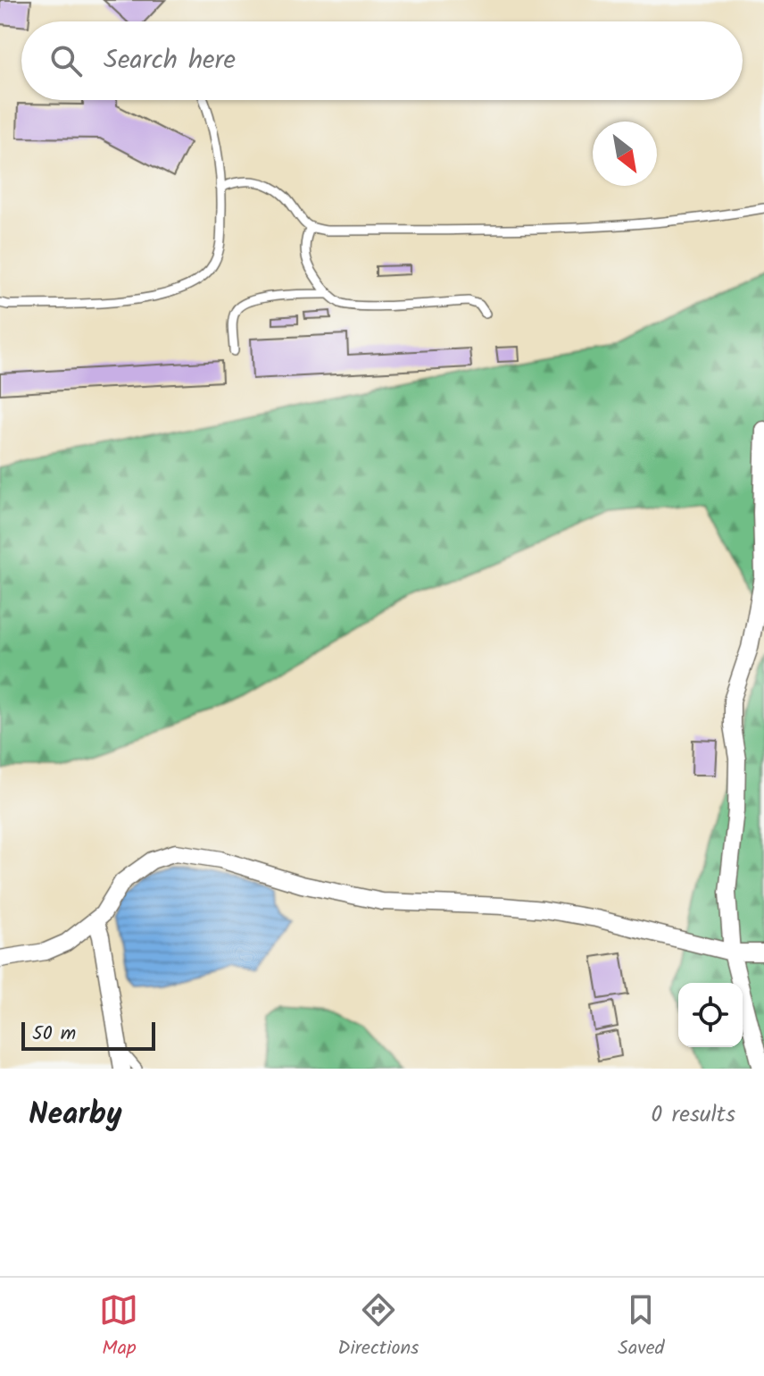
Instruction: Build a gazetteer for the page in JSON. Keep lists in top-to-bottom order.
{
  "scale_bar": "50 m",
  "north": "bottom right",
  "page": {
    "search": "Search here",
    "scale": "50 m",
    "heading": ["Nearby", "0 results"],
    "nav": ["Map", "Directions", "Saved"]
  }
}
